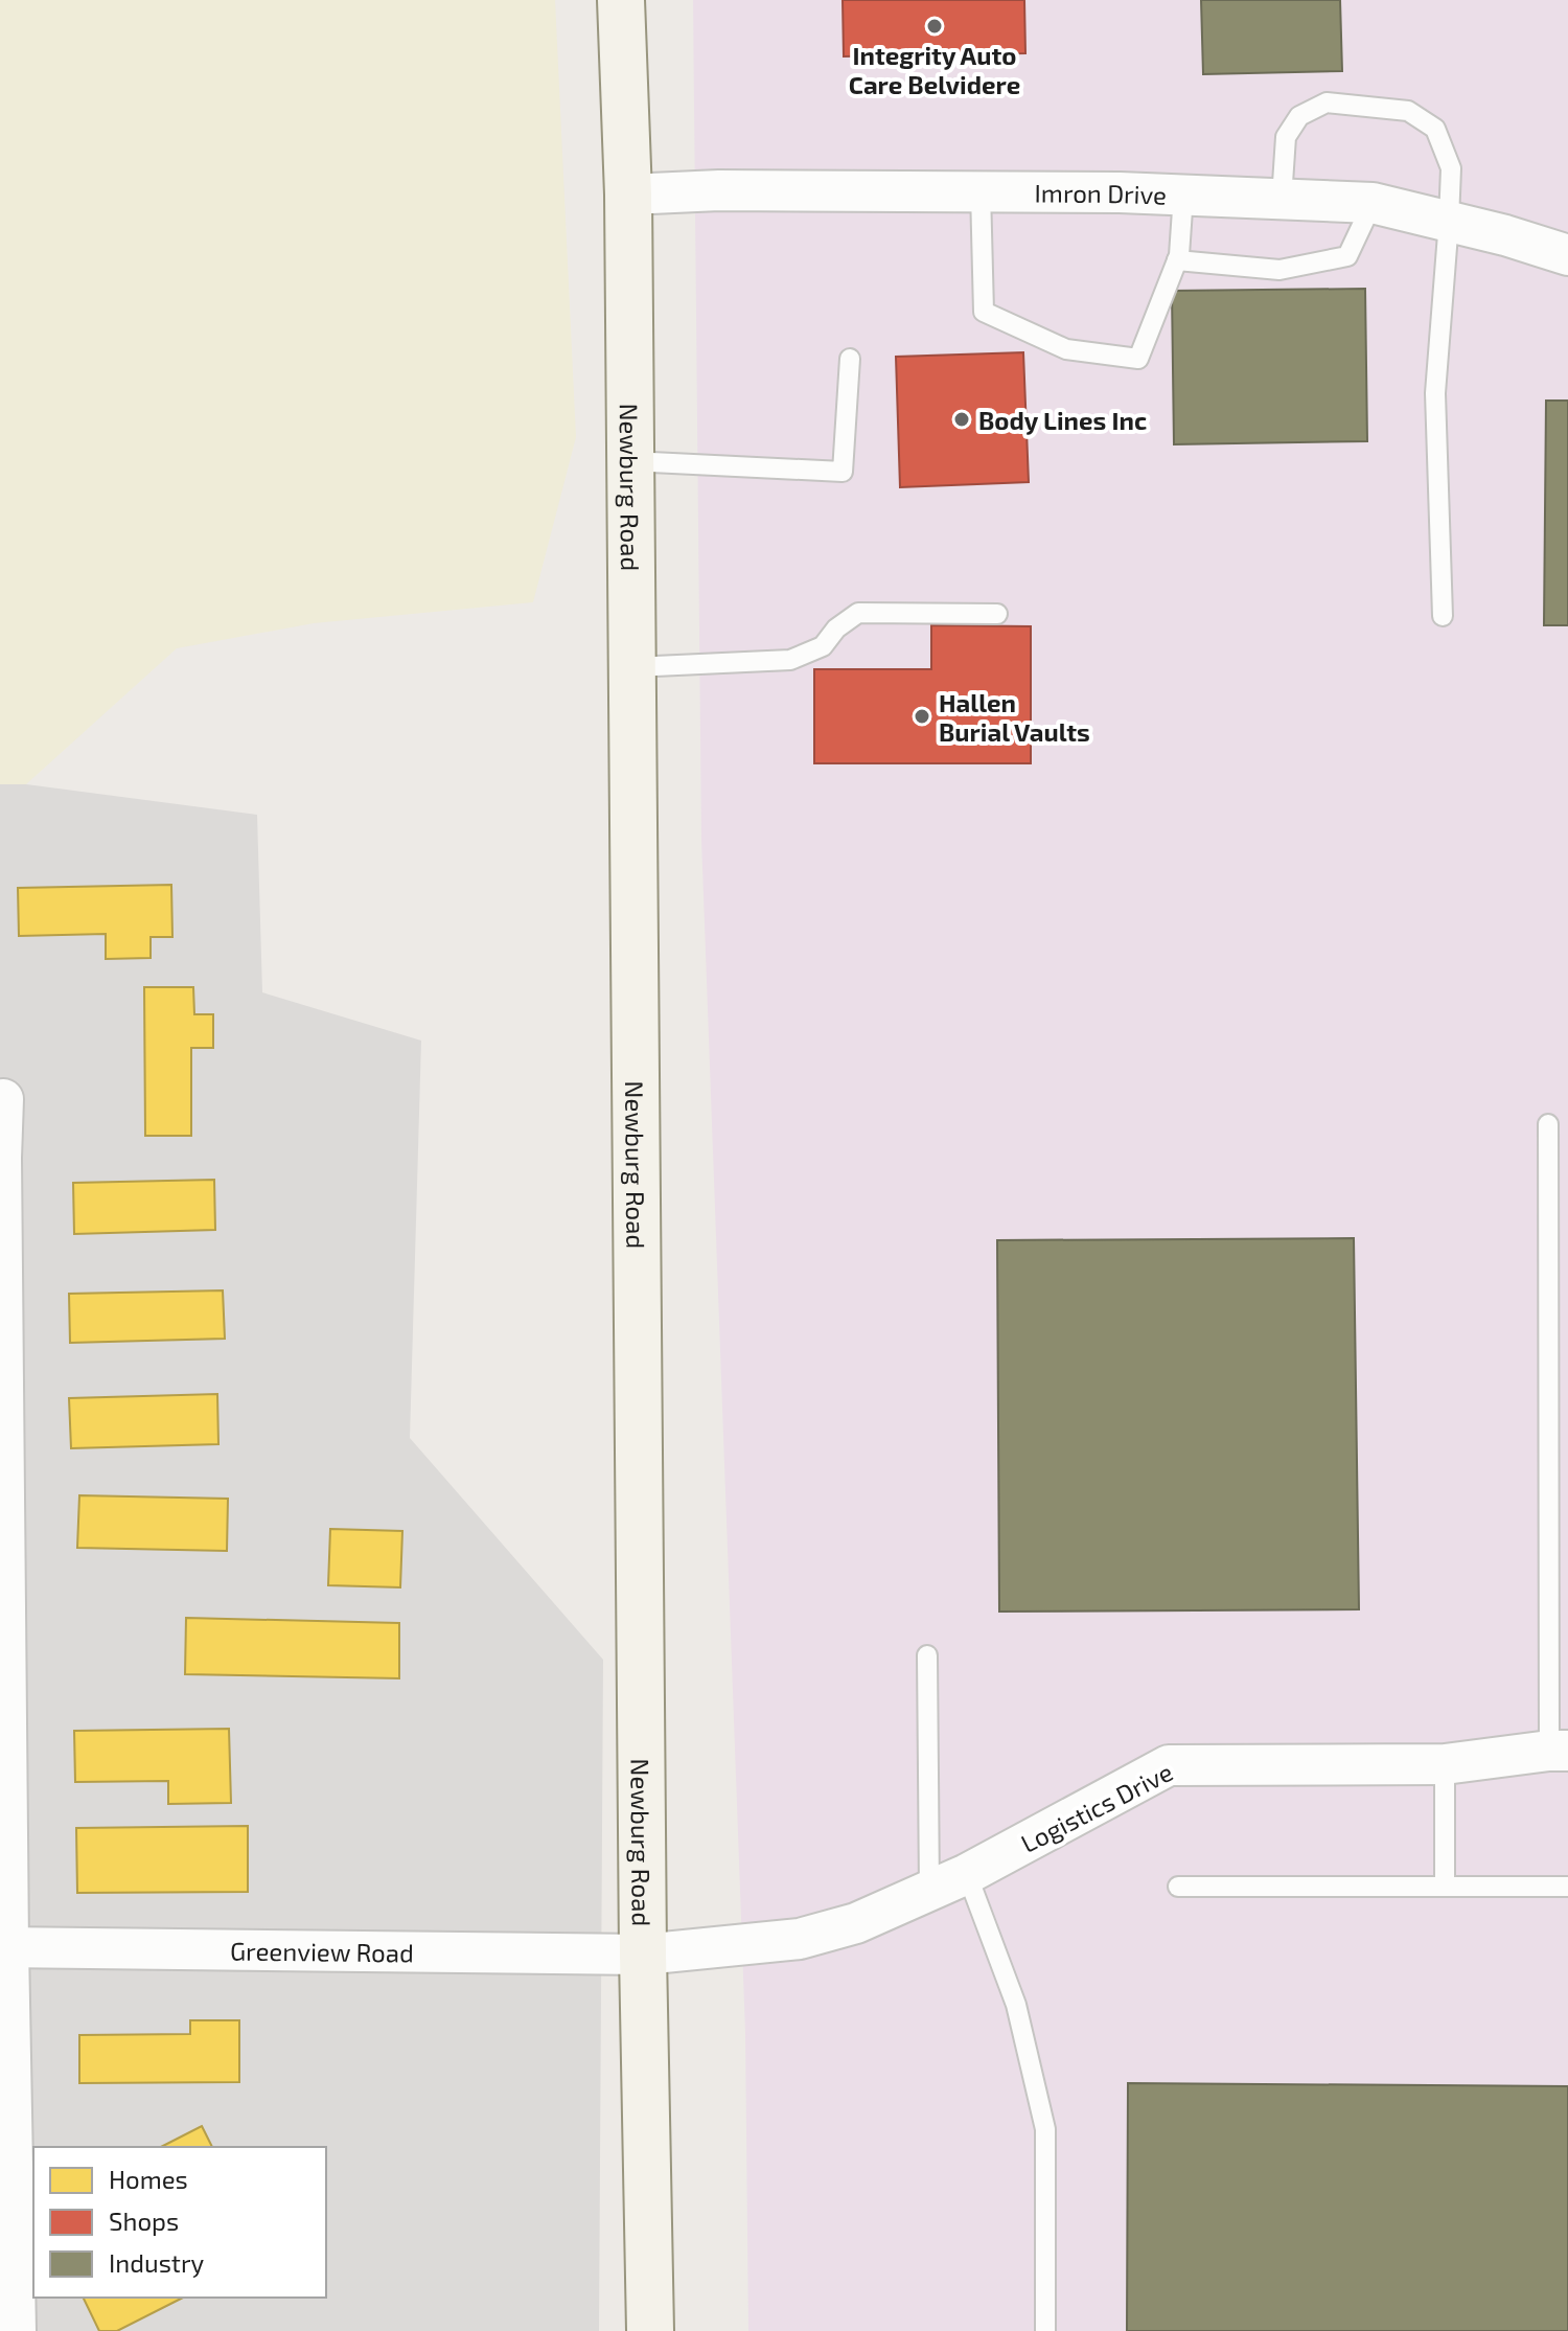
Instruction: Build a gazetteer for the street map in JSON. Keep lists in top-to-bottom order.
{
  "streets": {
    "main road": ["Newburg Road"],
    "street": ["Imron Drive", "Logistics Drive", "Greenview Road"]
  },
  "crossings": [
    ["Imron Drive", "Newburg Road"],
    ["Newburg Road", "Logistics Drive"],
    ["Newburg Road", "Greenview Road"],
    ["Logistics Drive", "Greenview Road"]
  ],
  "places": ["Integrity Auto Care Belvidere", "Body Lines Inc", "Hallen Burial Vaults"],
  "legend": ["Homes", "Shops", "Industry"]
}
